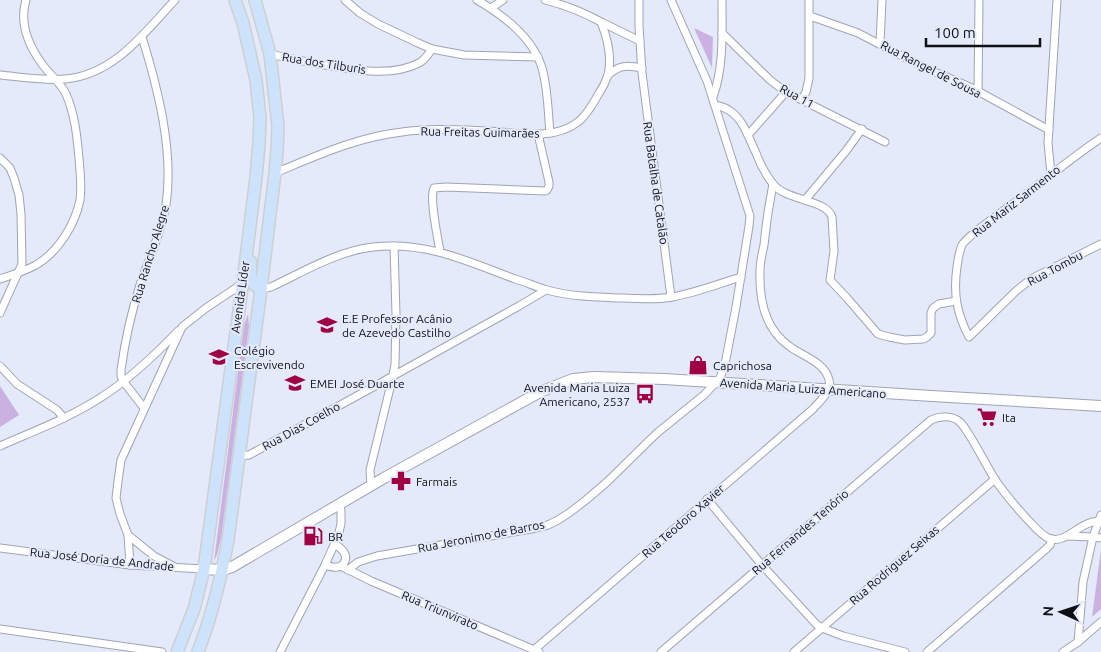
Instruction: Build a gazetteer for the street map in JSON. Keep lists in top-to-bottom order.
{
  "streets": {
    "main road": ["Avenida Líder", "Avenida Maria Luiza Americano"],
    "street": [
      "Rua dos Tilburis",
      "Rua Rangel de Sousa",
      "Rua 11",
      "Rua Freitas Guimarães",
      "Rua Batalha de Catalão",
      "Rua Mariz Sarmento",
      "Rua Rancho Alegre",
      "Rua Tombu",
      "Rua Dias Coelho",
      "Rua Teodoro Xavier",
      "Rua Fernandes Tenório",
      "Rua Jeronimo de Barros",
      "Rua José Doria de Andrade",
      "Rua Rodriguez Seixas",
      "Rua Triunvirato"
    ]
  },
  "crossings": [
    ["Rua dos Tilburis", "Avenida Líder"],
    ["Rua Freitas Guimarães", "Avenida Líder"],
    ["Rua Mariz Sarmento", "Rua Tombu"],
    ["Avenida Líder", "Avenida Maria Luiza Americano"],
    ["Avenida Líder", "Rua Dias Coelho"],
    ["Avenida Líder", "Rua José Doria de Andrade"],
    ["Avenida Maria Luiza Americano", "Rua Teodoro Xavier"],
    ["Avenida Maria Luiza Americano", "Rua Jeronimo de Barros"],
    ["Rua Teodoro Xavier", "Rua Triunvirato"],
    ["Rua Fernandes Tenório", "Rua Rodriguez Seixas"],
    ["Rua Jeronimo de Barros", "Rua Triunvirato"]
  ],
  "places": {
    "school or university": ["E.E Professor Acânio de Azevedo Castilho", "Colégio Escrevivendo", "EMEI José Duarte"],
    "shop": ["Caprichosa"],
    "bus stop": ["Avenida Maria Luiza Americano, 2537"],
    "supermarket": ["Ita"],
    "pharmacy": ["Farmais"],
    "fuel station": ["BR"]
  },
  "scale_bar": "100 m",
  "north": "left"
}
